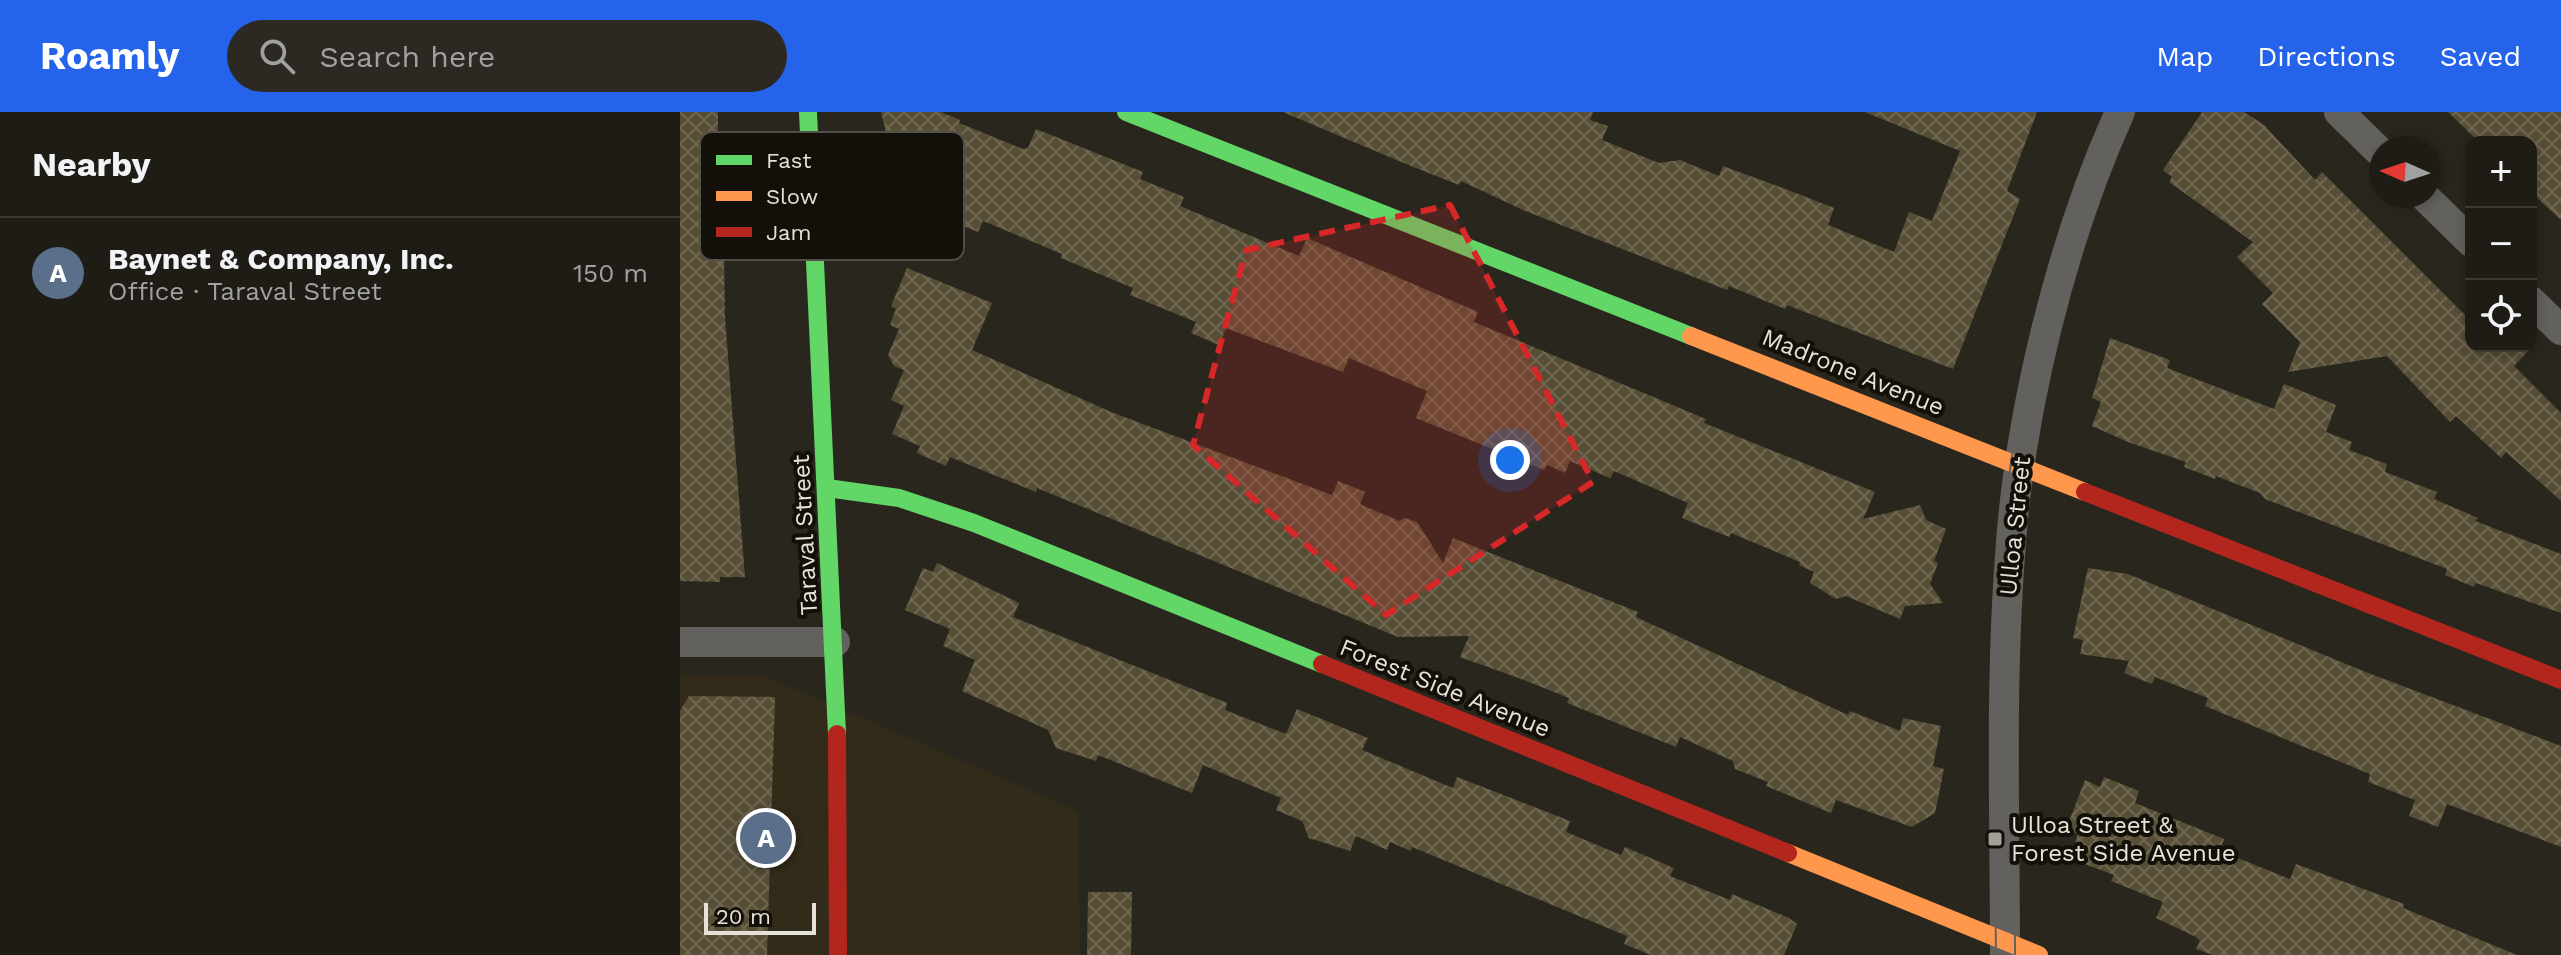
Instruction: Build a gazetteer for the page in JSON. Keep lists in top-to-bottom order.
{
  "streets": {
    "street": [
      "Madrone Avenue",
      "Ulloa Street",
      "Taraval Street",
      "Forest Side Avenue"
    ]
  },
  "crossings": [
    ["Madrone Avenue", "Ulloa Street"],
    ["Ulloa Street", "Forest Side Avenue"],
    ["Taraval Street", "Forest Side Avenue"]
  ],
  "places": {
    "transit": ["Ulloa Street & Forest Side Avenue"]
  },
  "legend": ["Fast", "Slow", "Jam"],
  "scale_bar": "20 m",
  "north": "left",
  "page": {
    "header": "Roamly",
    "search": "Search here",
    "nav": ["Map", "Directions", "Saved"],
    "heading": "Nearby",
    "map_buttons": ["+", "−"],
    "list": [
      {
        "mark": "A",
        "name": "Baynet & Company, Inc.",
        "note": "Office · Taraval Street",
        "value": "150 m"
      }
    ],
    "pins": "A",
    "scale": "20 m"
  }
}
